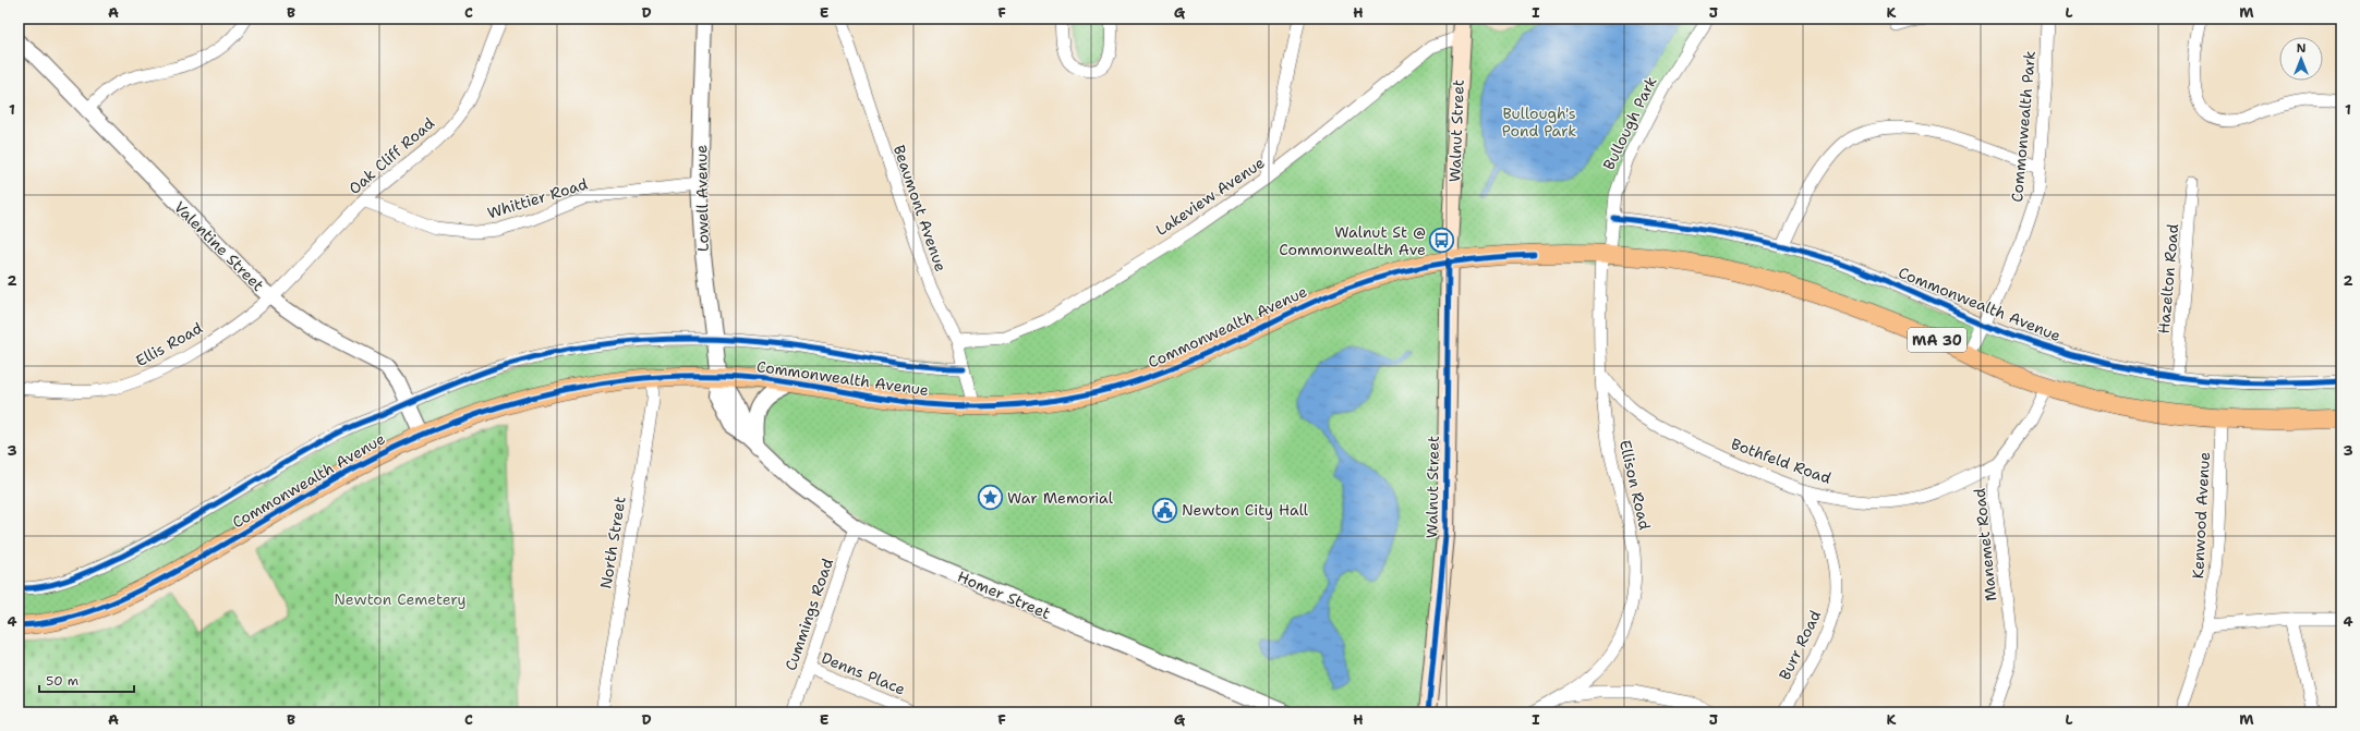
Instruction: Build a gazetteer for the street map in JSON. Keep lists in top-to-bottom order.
{
  "streets": {
    "main road": ["Walnut Street", "Commonwealth Avenue", "MA 30"],
    "street": [
      "Bullough Park",
      "Commonwealth Park",
      "Oak Cliff Road",
      "Lakeview Avenue",
      "Whittier Road",
      "Lowell Avenue",
      "Beaumont Avenue",
      "Valentine Street",
      "Hazelton Road",
      "Ellis Road",
      "Bothfeld Road",
      "Ellison Road",
      "Kenwood Avenue",
      "North Street",
      "Manemet Road",
      "Homer Street",
      "Cummings Road",
      "Burr Road",
      "Denns Place"
    ]
  },
  "crossings": [
    ["Bullough Park", "Commonwealth Avenue"],
    ["Bullough Park", "Ellison Road"],
    ["Commonwealth Park", "Commonwealth Avenue"],
    ["Walnut Street", "Lakeview Avenue"],
    ["Walnut Street", "Commonwealth Avenue"],
    ["Oak Cliff Road", "Whittier Road"],
    ["Oak Cliff Road", "Valentine Street"],
    ["Oak Cliff Road", "Ellis Road"],
    ["Lakeview Avenue", "Beaumont Avenue"],
    ["Whittier Road", "Lowell Avenue"],
    ["Lowell Avenue", "Commonwealth Avenue"],
    ["Beaumont Avenue", "Commonwealth Avenue"],
    ["Valentine Street", "Commonwealth Avenue"],
    ["Valentine Street", "Ellis Road"],
    ["Hazelton Road", "Commonwealth Avenue"],
    ["Commonwealth Avenue", "Ellison Road"],
    ["Commonwealth Avenue", "Kenwood Avenue"],
    ["Commonwealth Avenue", "North Street"],
    ["Bothfeld Road", "Ellison Road"],
    ["Bothfeld Road", "Manemet Road"],
    ["Bothfeld Road", "Burr Road"],
    ["Homer Street", "Cummings Road"],
    ["Cummings Road", "Denns Place"]
  ],
  "parks": ["Bullough's Pond Park", "Newton Cemetery"],
  "places": {
    "bus stop": ["Walnut St @ Commonwealth Ave"],
    "place": ["War Memorial"],
    "public building": ["Newton City Hall"]
  },
  "scale_bar": "50 m",
  "north": "top",
  "grid": {
    "columns": [
      "A",
      "B",
      "C",
      "D",
      "E",
      "F",
      "G",
      "H",
      "I",
      "J",
      "K",
      "L",
      "M"
    ],
    "rows": [
      "1",
      "2",
      "3",
      "4"
    ]
  }
}
